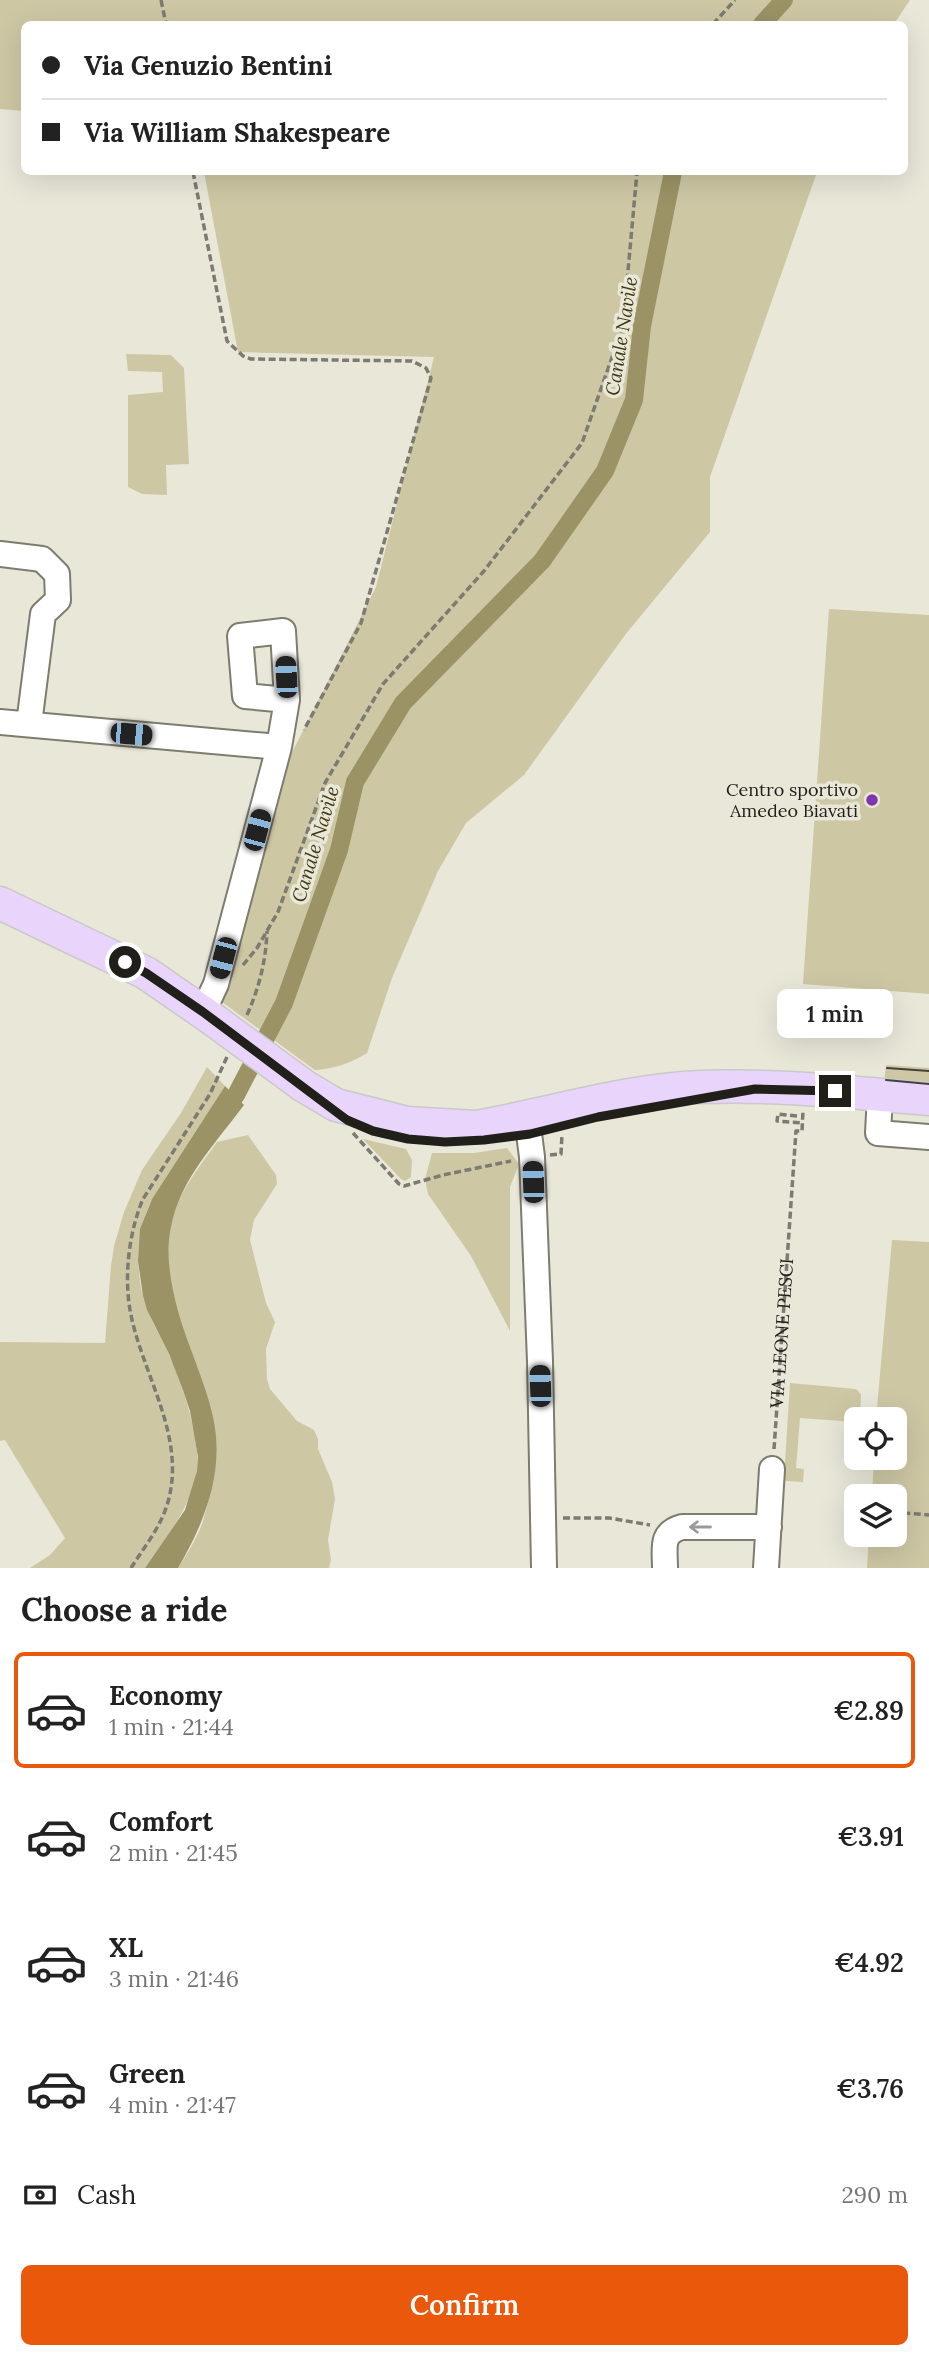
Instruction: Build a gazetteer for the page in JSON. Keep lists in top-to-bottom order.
{
  "streets": {
    "path": ["VIA LEONE PESCI"]
  },
  "water": ["Canale Navile"],
  "places": ["Centro sportivo Amedeo Biavati"],
  "page": {
    "banner": ["Via Genuzio Bentini", "Via William Shakespeare"],
    "bubble": "1 min",
    "heading": "Choose a ride",
    "list": [
      {
        "name": "Economy",
        "note": "1 min · 21:44",
        "value": "€2.89"
      },
      {
        "name": "Comfort",
        "note": "2 min · 21:45",
        "value": "€3.91"
      },
      {
        "name": "XL",
        "note": "3 min · 21:46",
        "value": "€4.92"
      },
      {
        "name": "Green",
        "note": "4 min · 21:47",
        "value": "€3.76"
      }
    ],
    "pay": ["Cash", "290 m"],
    "buttons": "Confirm"
  }
}
